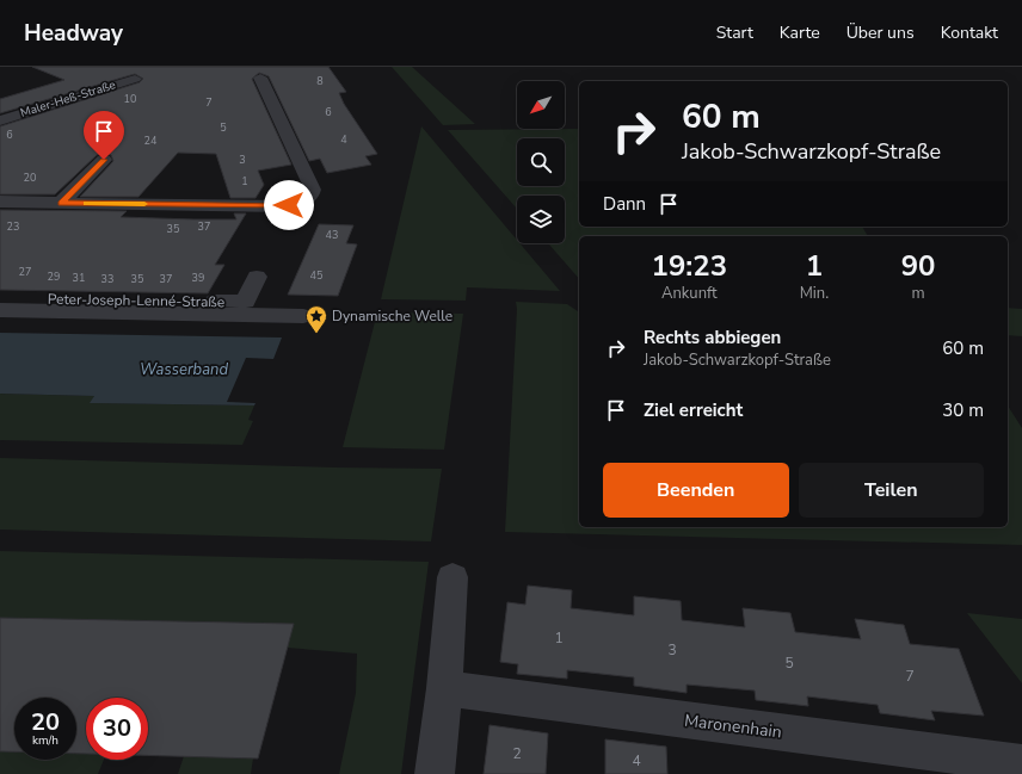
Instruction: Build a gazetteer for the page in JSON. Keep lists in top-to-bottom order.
{
  "streets": {
    "street": ["Maler-Heß-Straße", "Peter-Joseph-Lenné-Straße", "Maronenhain"]
  },
  "water": ["Wasserband"],
  "places": {
    "place": ["Dynamische Welle"]
  },
  "house_numbers": [
    "8",
    "10",
    "7",
    "6",
    "5",
    "6",
    "4",
    "24",
    "3",
    "20",
    "1",
    "23",
    "37",
    "35",
    "43",
    "27",
    "45",
    "29",
    "31",
    "39",
    "33",
    "35",
    "37",
    "1",
    "3",
    "5",
    "7",
    "2",
    "4"
  ],
  "north": "bottom left",
  "page": {
    "header": "Headway",
    "nav": [
      "Start",
      "Karte",
      "Über uns",
      "Kontakt"
    ],
    "turn": ["60 m", "Jakob-Schwarzkopf-Straße"],
    "then": "Dann",
    "eta": [
      "19:23",
      "Ankunft",
      "1",
      "Min.",
      "90",
      "m"
    ],
    "list": [
      {
        "name": "Rechts abbiegen",
        "note": "Jakob-Schwarzkopf-Straße",
        "value": "60 m"
      },
      {
        "name": "Ziel erreicht",
        "value": "30 m"
      }
    ],
    "buttons": ["Beenden", "Teilen"],
    "speed": "20 km/h",
    "limit": "30"
  }
}
